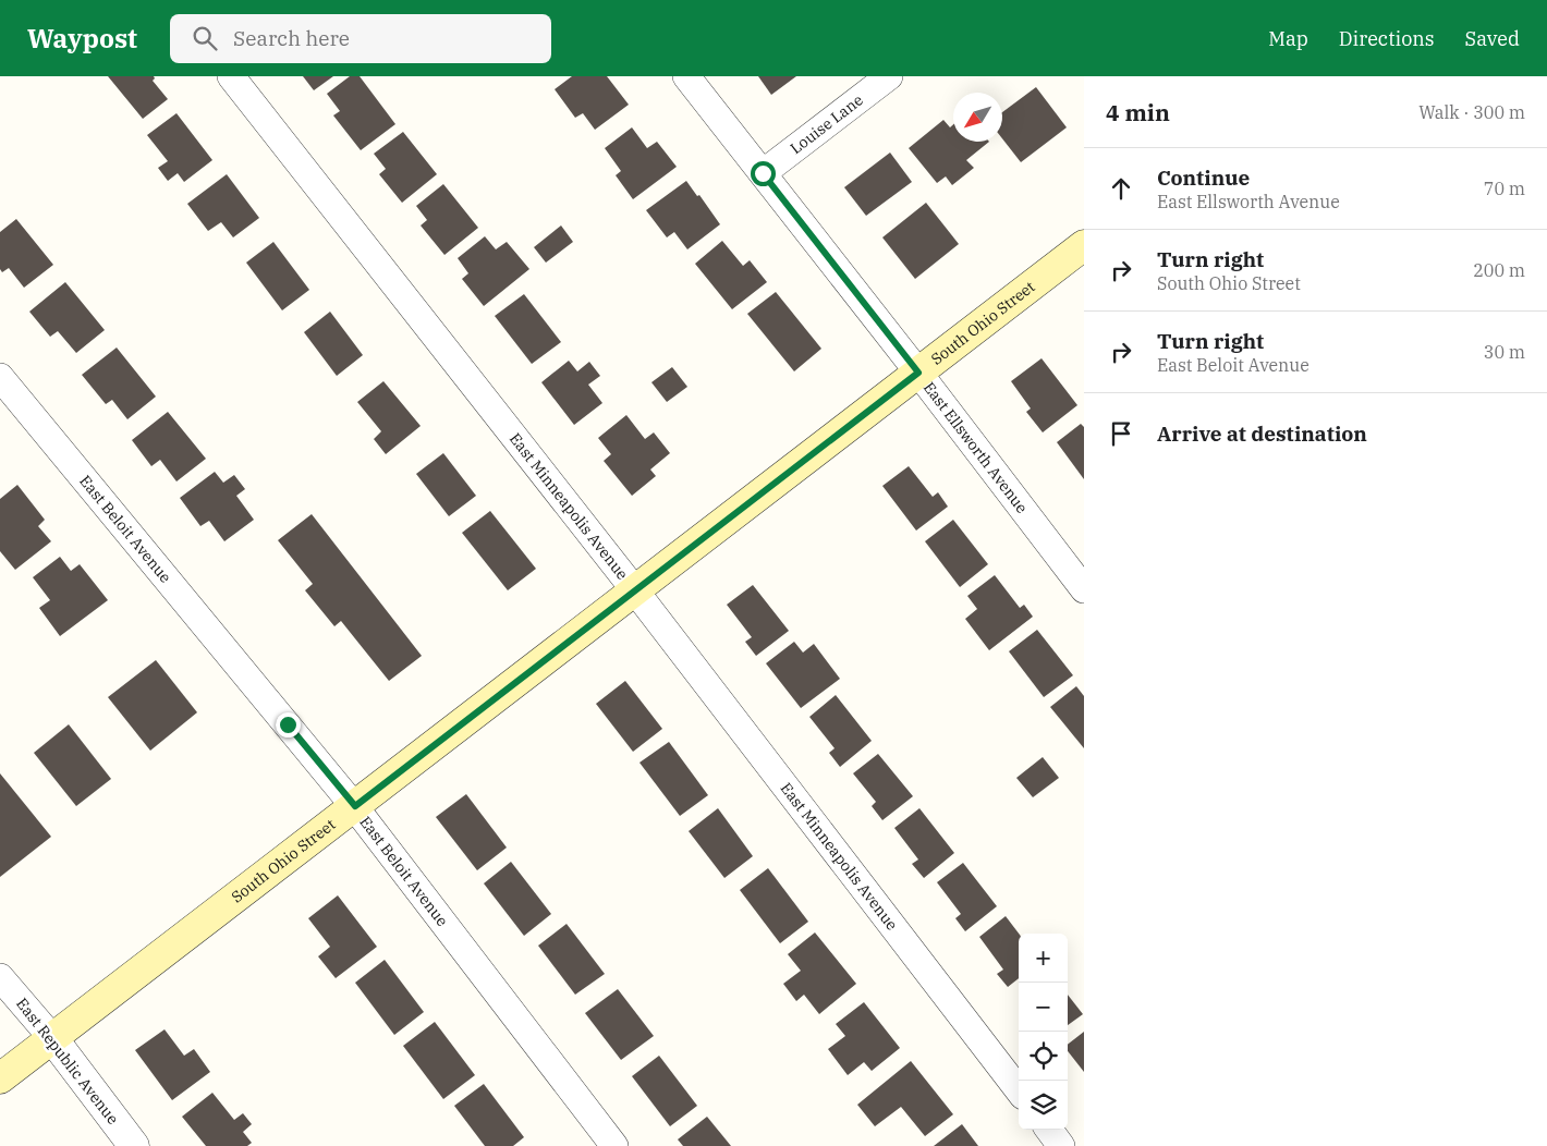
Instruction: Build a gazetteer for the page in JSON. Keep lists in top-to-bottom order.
{
  "streets": {
    "main road": ["South Ohio Street"],
    "street": [
      "Louise Lane",
      "East Ellsworth Avenue",
      "East Minneapolis Avenue",
      "East Beloit Avenue",
      "East Republic Avenue"
    ]
  },
  "crossings": [
    ["Louise Lane", "East Ellsworth Avenue"],
    ["South Ohio Street", "East Ellsworth Avenue"],
    ["South Ohio Street", "East Minneapolis Avenue"],
    ["South Ohio Street", "East Beloit Avenue"],
    ["South Ohio Street", "East Republic Avenue"]
  ],
  "north": "bottom left",
  "page": {
    "header": "Waypost",
    "search": "Search here",
    "nav": ["Map", "Directions", "Saved"],
    "heading": ["4 min", "Walk · 300 m"],
    "list": [
      ["Continue", "East Ellsworth Avenue", "70 m"],
      ["Turn right", "South Ohio Street", "200 m"],
      ["Turn right", "East Beloit Avenue", "30 m"],
      "Arrive at destination"
    ],
    "map_buttons": ["+", "−"]
  }
}
